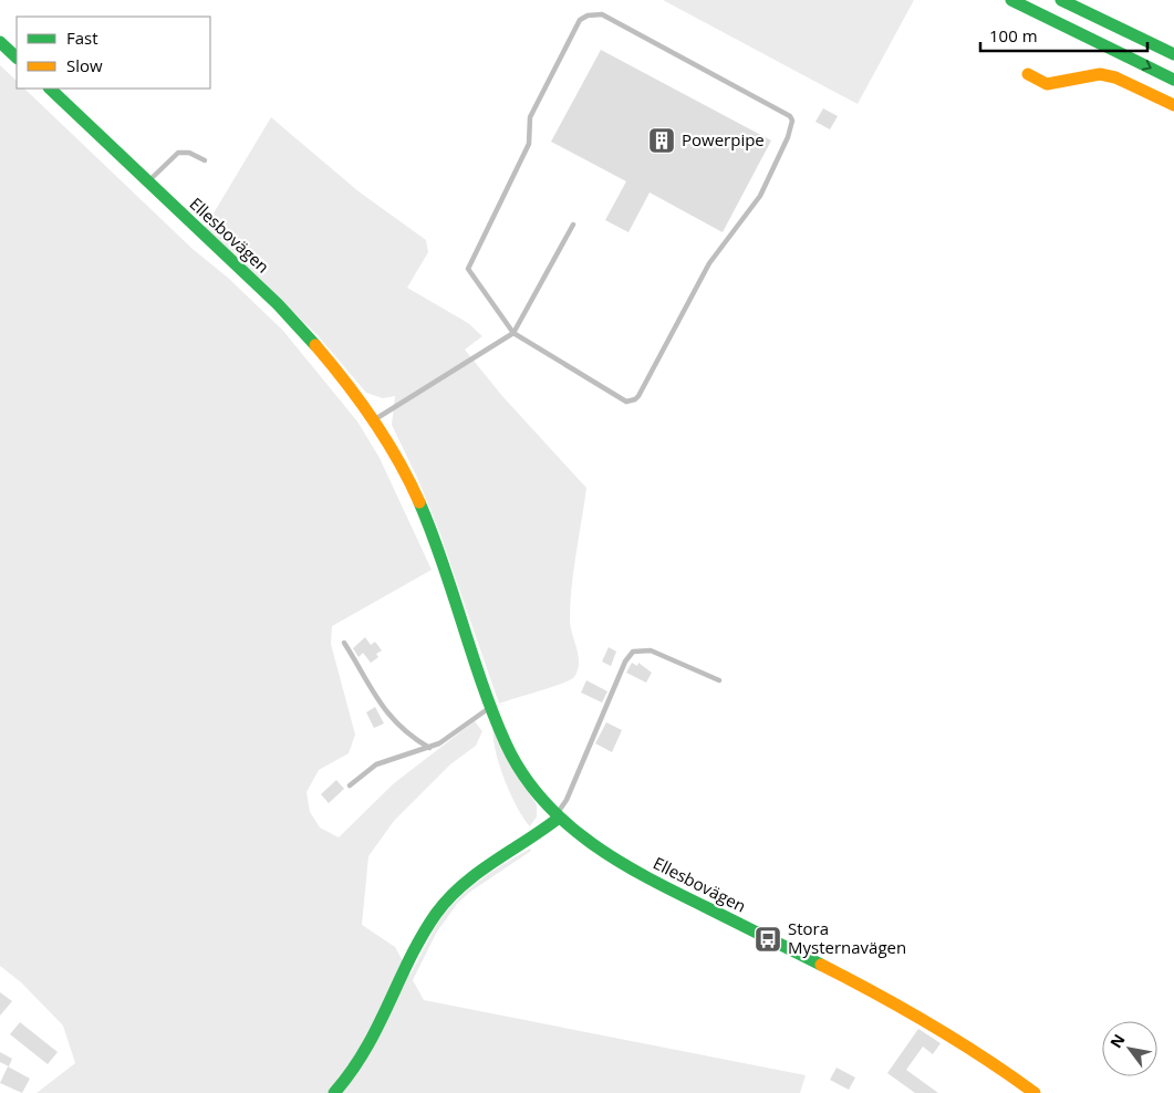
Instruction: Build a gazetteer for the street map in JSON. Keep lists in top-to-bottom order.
{
  "streets": {
    "main road": ["Ellesbovägen"]
  },
  "places": {
    "building": ["Powerpipe"],
    "bus stop": ["Stora Mysternavägen"]
  },
  "legend": ["Fast", "Slow"],
  "scale_bar": "100 m",
  "north": "top left"
}
